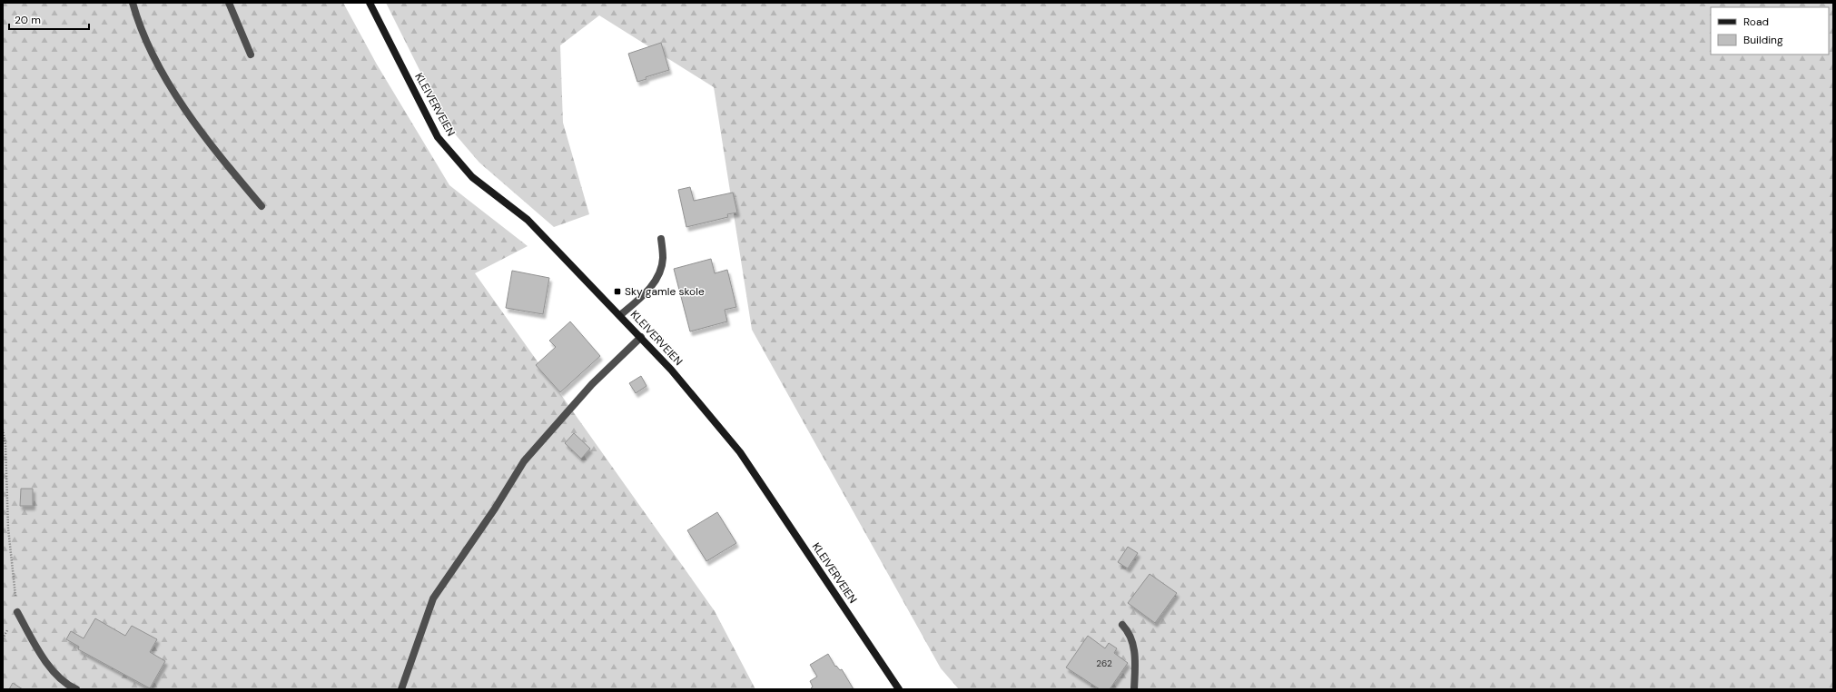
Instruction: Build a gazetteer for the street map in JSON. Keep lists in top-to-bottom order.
{
  "streets": {
    "street": ["KLEIVERVEIEN"]
  },
  "places": {
    "transit": ["Sky gamle skole"]
  },
  "house_numbers": ["262"],
  "legend": ["Road", "Building"],
  "scale_bar": "20 m"
}
